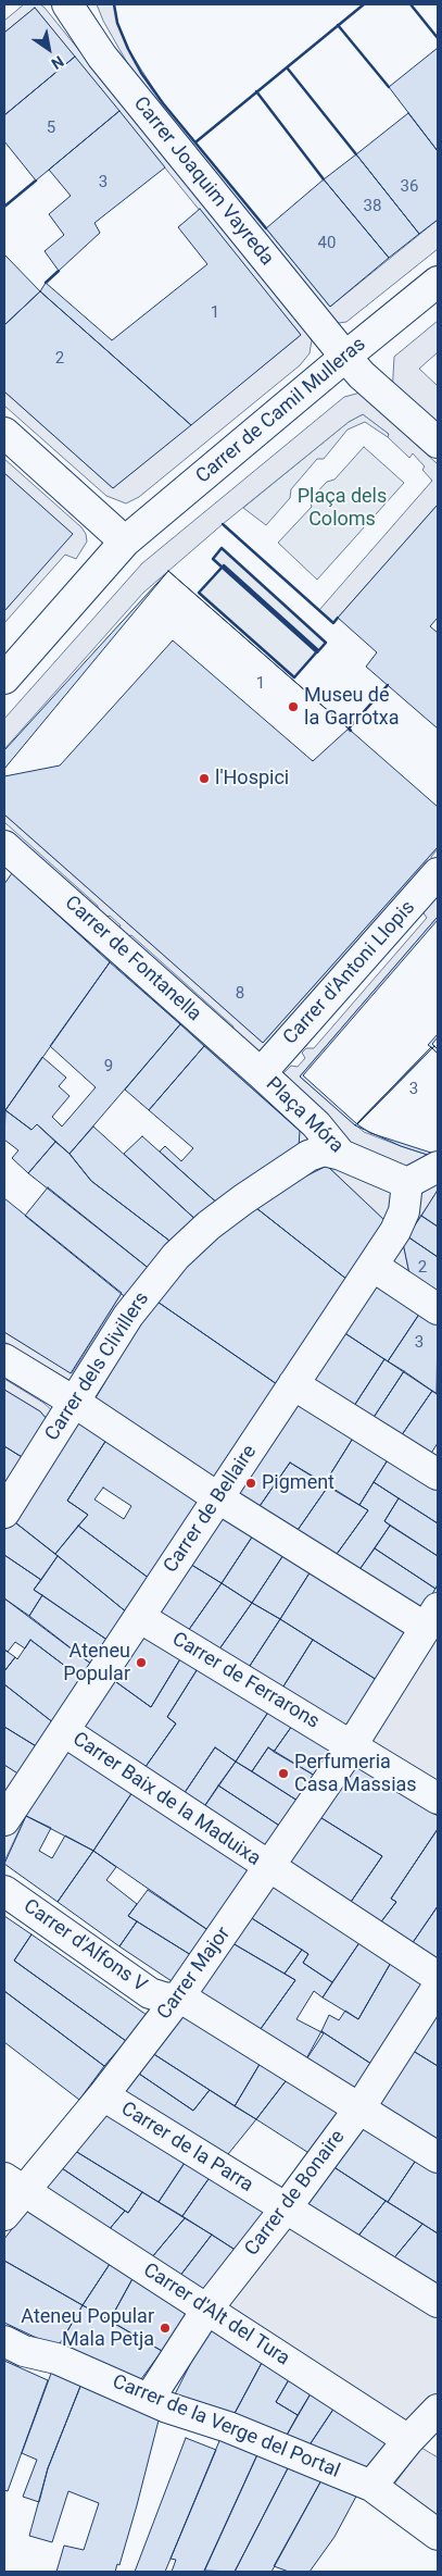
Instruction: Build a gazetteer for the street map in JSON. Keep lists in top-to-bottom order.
{
  "streets": {
    "street": [
      "Carrer Joaquim Vayreda",
      "Carrer de Camil Mulleras",
      "Carrer de Fontanella",
      "Carrer d'Antoni Llopis",
      "Plaça Móra",
      "Carrer dels Clivillers",
      "Carrer de Bellaire",
      "Carrer de Ferrarons",
      "Carrer Baix de la Maduixa",
      "Carrer d'Alfons V",
      "Carrer Major",
      "Carrer de la Parra",
      "Carrer de Bonaire",
      "Carrer d'Alt del Tura",
      "Carrer de la Verge del Portal"
    ]
  },
  "crossings": [
    ["Carrer Joaquim Vayreda", "Carrer de Camil Mulleras"],
    ["Carrer de Fontanella", "Carrer d'Antoni Llopis"],
    ["Carrer de Fontanella", "Plaça Móra"],
    ["Carrer d'Antoni Llopis", "Plaça Móra"],
    ["Plaça Móra", "Carrer dels Clivillers"],
    ["Plaça Móra", "Carrer de Bellaire"],
    ["Carrer de Bellaire", "Carrer de Ferrarons"],
    ["Carrer de Bellaire", "Carrer Baix de la Maduixa"],
    ["Carrer de Ferrarons", "Carrer Major"],
    ["Carrer Baix de la Maduixa", "Carrer Major"],
    ["Carrer d'Alfons V", "Carrer Major"],
    ["Carrer d'Alfons V", "Carrer de Bonaire"],
    ["Carrer Major", "Carrer de la Parra"],
    ["Carrer Major", "Carrer d'Alt del Tura"],
    ["Carrer de la Parra", "Carrer de Bonaire"],
    ["Carrer de Bonaire", "Carrer d'Alt del Tura"],
    ["Carrer de Bonaire", "Carrer de la Verge del Portal"]
  ],
  "parks": ["Plaça dels Coloms"],
  "places": [
    "Museu de la Garrotxa",
    "l'Hospici",
    "Pigment",
    "Ateneu Popular",
    "Perfumeria Casa Massias",
    "Ateneu Popular Mala Petja"
  ],
  "house_numbers": [
    "5",
    "3",
    "36",
    "38",
    "40",
    "1",
    "2",
    "1",
    "8",
    "9",
    "3",
    "2",
    "3"
  ],
  "north": "bottom right"
}
